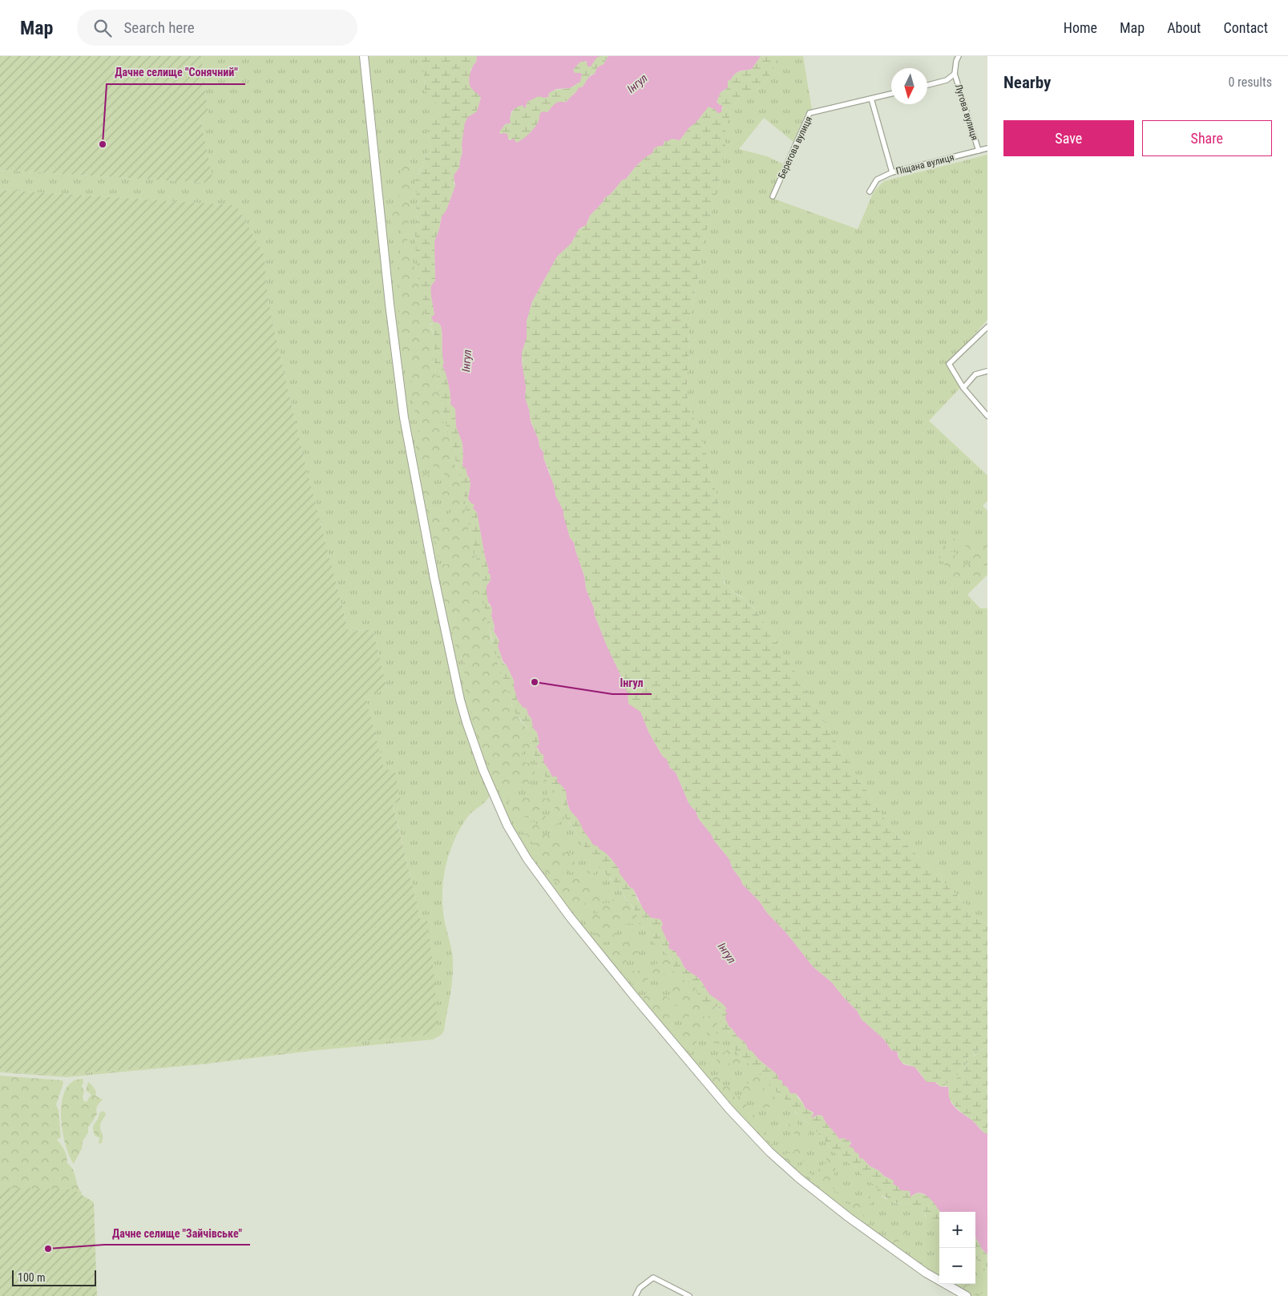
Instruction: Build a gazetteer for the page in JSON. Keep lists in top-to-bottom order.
{
  "streets": {
    "street": ["Лугова вулиця", "Берегова вулиця", "Піщана вулиця"]
  },
  "crossings": [
    ["Лугова вулиця", "Піщана вулиця"]
  ],
  "water": ["Інгул"],
  "places": ["Дачне селище \"Сонячний\"", "Інгул", "Дачне селище \"Зайчівське\""],
  "scale_bar": "100 m",
  "north": "bottom",
  "page": {
    "header": "Map",
    "search": "Search here",
    "nav": [
      "Home",
      "Map",
      "About",
      "Contact"
    ],
    "heading": ["Nearby", "0 results"],
    "buttons": ["Save", "Share"],
    "map_buttons": ["+", "−"],
    "scale": "100 m"
  }
}
